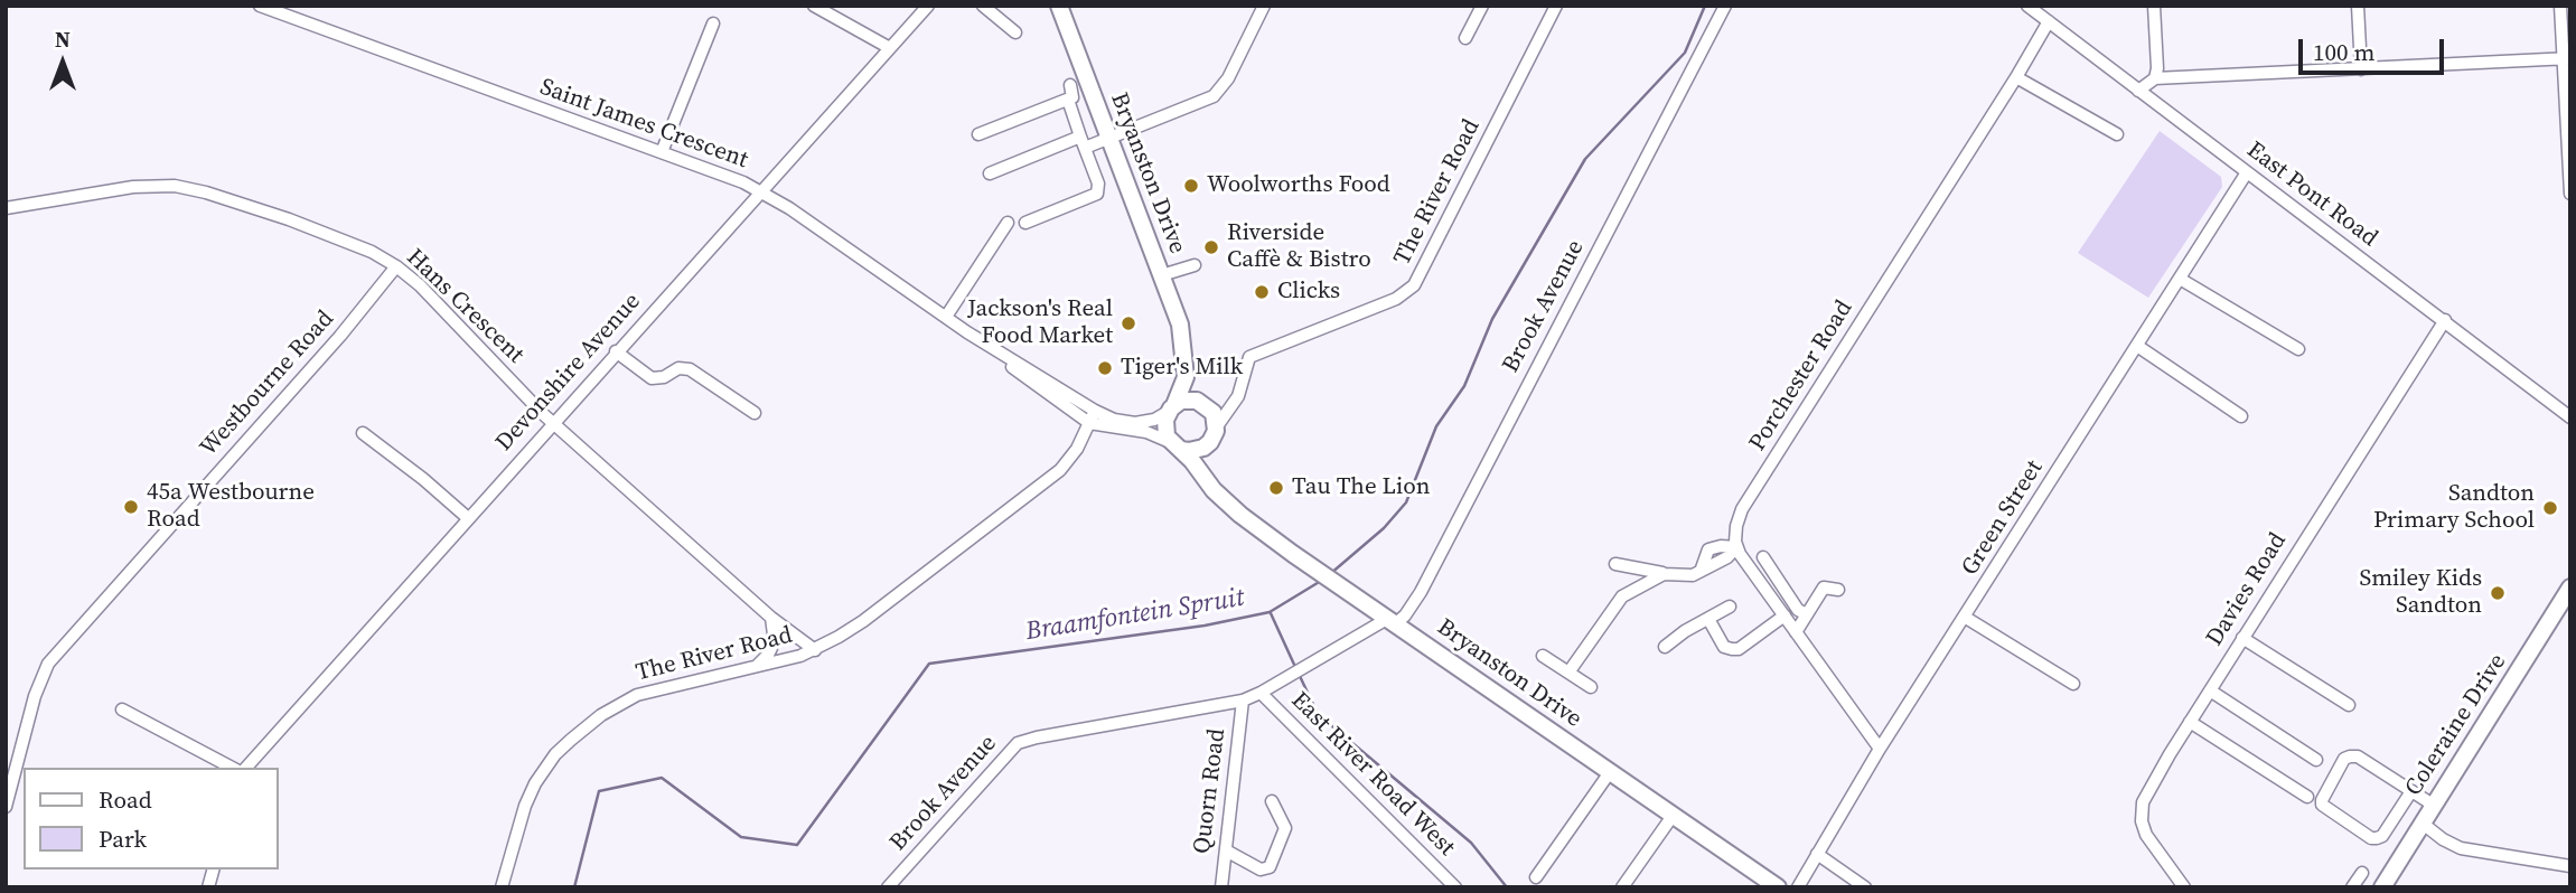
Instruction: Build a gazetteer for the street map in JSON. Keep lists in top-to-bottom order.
{
  "streets": {
    "main road": ["Bryanston Drive", "Coleraine Drive"],
    "street": [
      "Saint James Crescent",
      "The River Road",
      "East Pont Road",
      "Hans Crescent",
      "Brook Avenue",
      "Devonshire Avenue",
      "Porchester Road",
      "Westbourne Road",
      "Green Street",
      "Davies Road",
      "East River Road West",
      "Quorn Road"
    ]
  },
  "crossings": [
    ["Saint James Crescent", "Bryanston Drive"],
    ["Saint James Crescent", "The River Road"],
    ["Saint James Crescent", "Devonshire Avenue"],
    ["Bryanston Drive", "The River Road"],
    ["Bryanston Drive", "Brook Avenue"],
    ["The River Road", "Hans Crescent"],
    ["East Pont Road", "Porchester Road"],
    ["East Pont Road", "Green Street"],
    ["East Pont Road", "Davies Road"],
    ["Hans Crescent", "Devonshire Avenue"],
    ["Hans Crescent", "Westbourne Road"],
    ["Brook Avenue", "East River Road West"],
    ["Brook Avenue", "Quorn Road"]
  ],
  "water": ["Braamfontein Spruit"],
  "places": [
    "Woolworths Food",
    "Riverside Caffè & Bistro",
    "Clicks",
    "Jackson's Real Food Market",
    "Tiger's Milk",
    "Tau The Lion",
    "45a Westbourne Road",
    "Sandton Primary School",
    "Smiley Kids Sandton"
  ],
  "legend": ["Road", "Park"],
  "scale_bar": "100 m",
  "north": "top"
}
